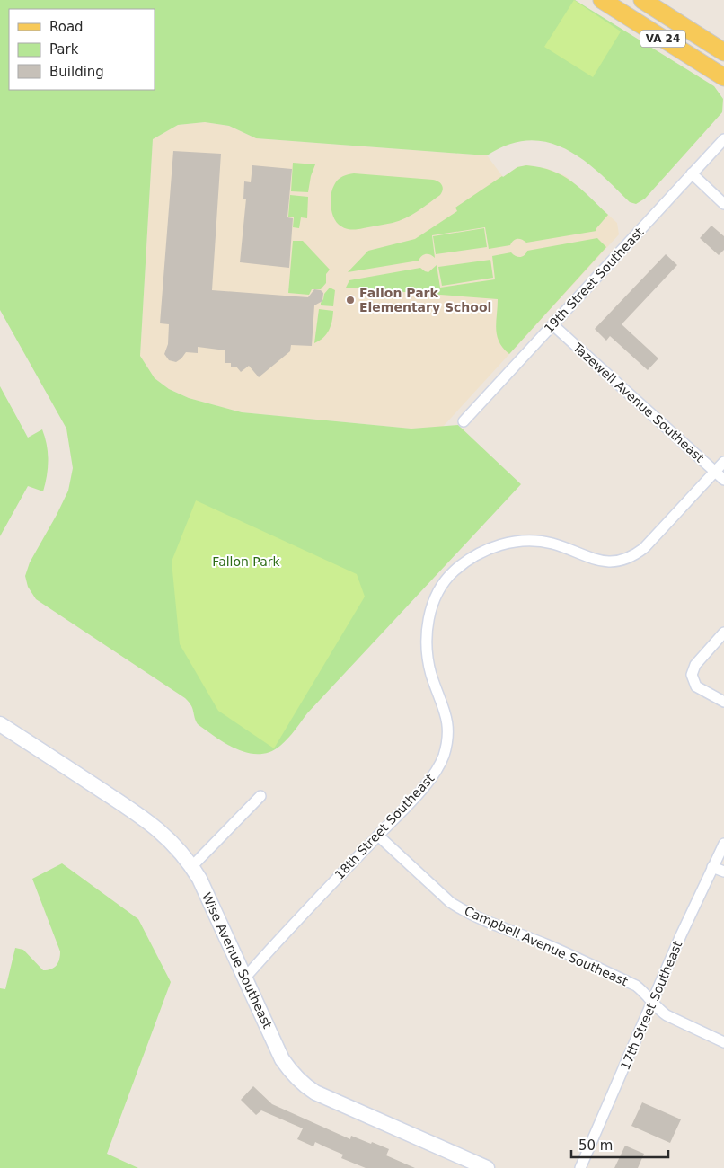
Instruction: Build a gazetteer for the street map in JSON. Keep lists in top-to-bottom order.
{
  "streets": {
    "main road": ["VA 24"],
    "street": [
      "19th Street Southeast",
      "Tazewell Avenue Southeast",
      "18th Street Southeast",
      "Campbell Avenue Southeast",
      "Wise Avenue Southeast",
      "17th Street Southeast"
    ]
  },
  "crossings": [
    ["19th Street Southeast", "Tazewell Avenue Southeast"],
    ["Tazewell Avenue Southeast", "18th Street Southeast"],
    ["18th Street Southeast", "Campbell Avenue Southeast"],
    ["18th Street Southeast", "Wise Avenue Southeast"],
    ["Campbell Avenue Southeast", "17th Street Southeast"]
  ],
  "parks": ["Fallon Park"],
  "places": ["Fallon Park Elementary School"],
  "legend": ["Road", "Park", "Building"],
  "scale_bar": "50 m"
}
